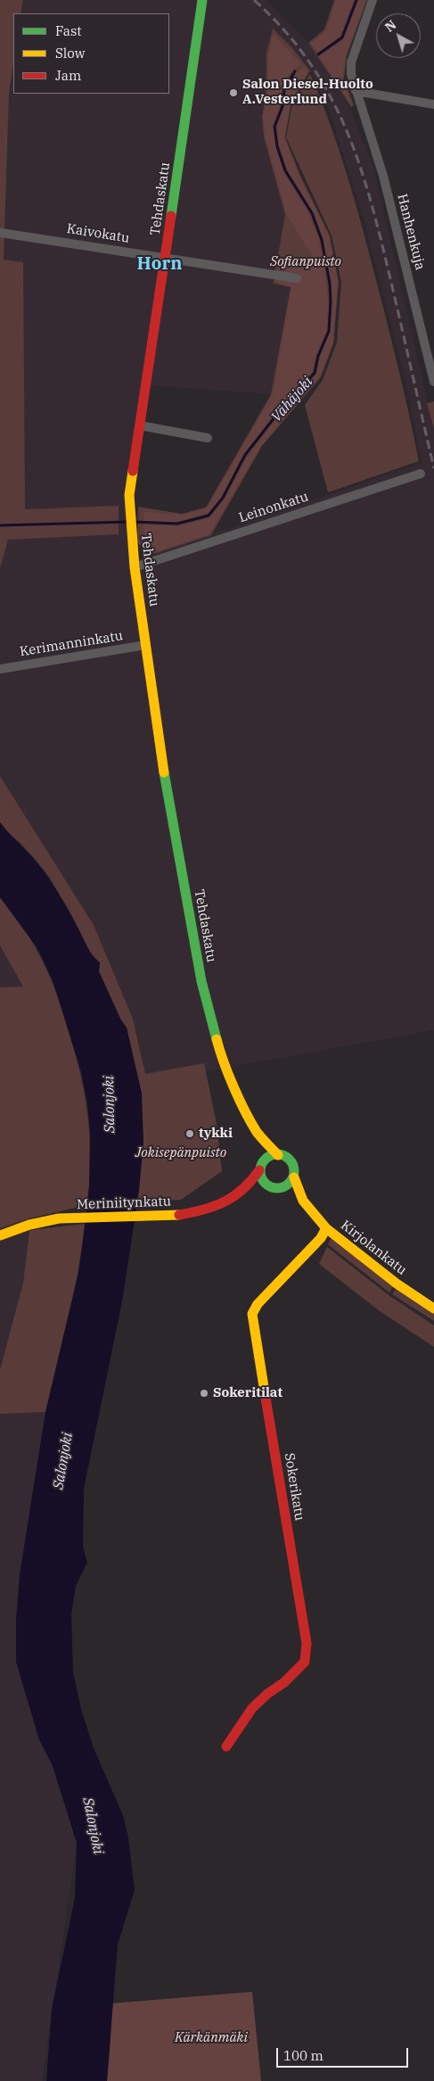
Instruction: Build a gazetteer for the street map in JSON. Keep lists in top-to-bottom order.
{
  "streets": {
    "street": [
      "Tehdaskatu",
      "Hanhenkuja",
      "Kaivokatu",
      "Leinonkatu",
      "Kerimanninkatu",
      "Meriniitynkatu",
      "Kirjolankatu",
      "Sokerikatu"
    ]
  },
  "crossings": [
    ["Tehdaskatu", "Kaivokatu"],
    ["Tehdaskatu", "Leinonkatu"],
    ["Tehdaskatu", "Kerimanninkatu"],
    ["Tehdaskatu", "Meriniitynkatu"],
    ["Tehdaskatu", "Kirjolankatu"],
    ["Meriniitynkatu", "Kirjolankatu"],
    ["Kirjolankatu", "Sokerikatu"]
  ],
  "districts": ["Horn"],
  "water": ["Vähäjoki", "Salonjoki"],
  "parks": ["Sofianpuisto", "Jokisepänpuisto", "Kärkänmäki"],
  "places": ["Salon Diesel-Huolto A.Vesterlund", "tykki", "Sokeritilat"],
  "legend": ["Fast", "Slow", "Jam"],
  "scale_bar": "100 m",
  "north": "top left"
}
